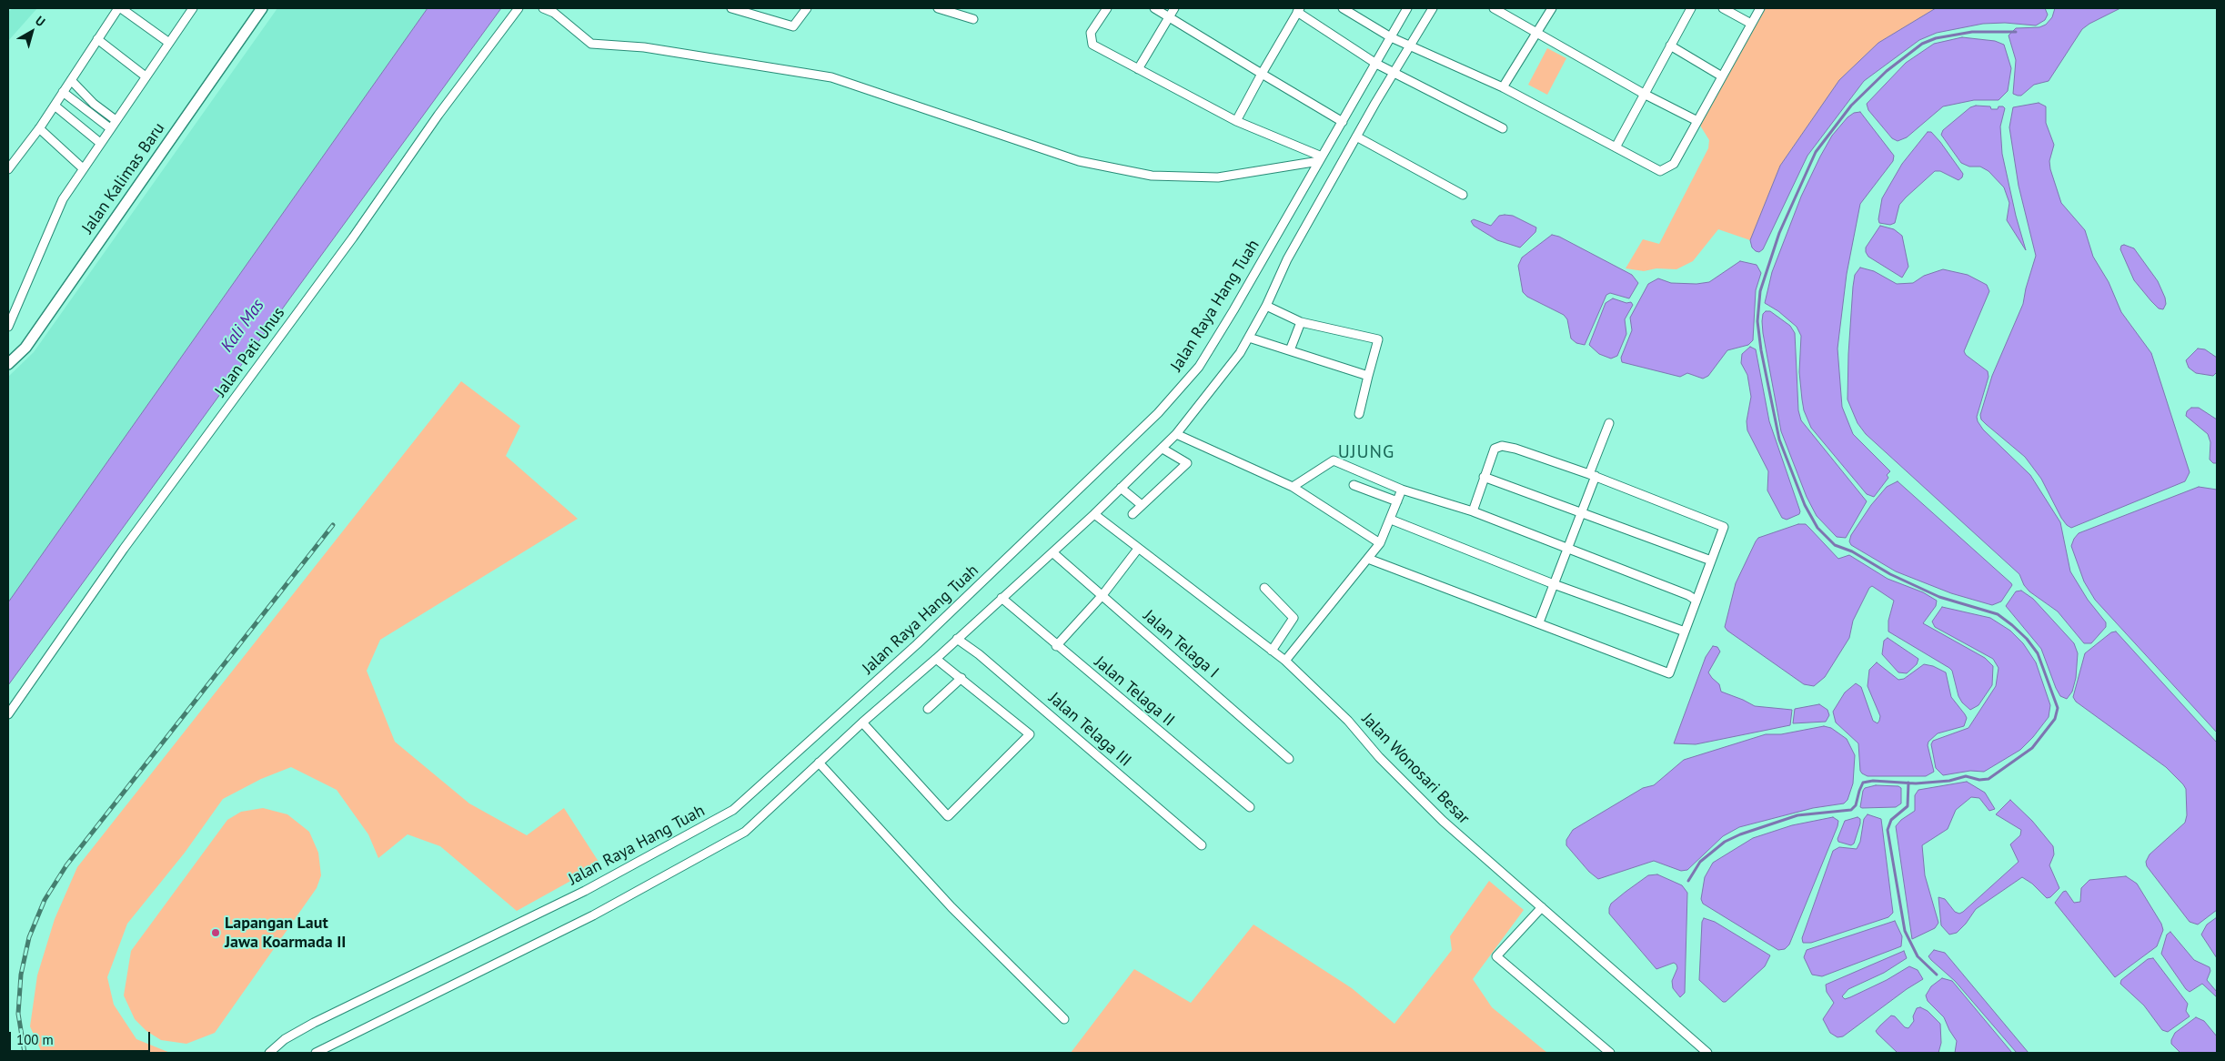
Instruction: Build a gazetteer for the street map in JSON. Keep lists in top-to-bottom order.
{
  "streets": {
    "street": [
      "Jalan Kalimas Baru",
      "Jalan Raya Hang Tuah",
      "Jalan Pati Unus",
      "Jalan Telaga I",
      "Jalan Telaga II",
      "Jalan Telaga III",
      "Jalan Wonosari Besar"
    ]
  },
  "districts": ["UJUNG"],
  "water": ["Kali Mas"],
  "places": ["Lapangan Laut Jawa Koarmada II"],
  "scale_bar": "100 m",
  "north": "top right"
}
